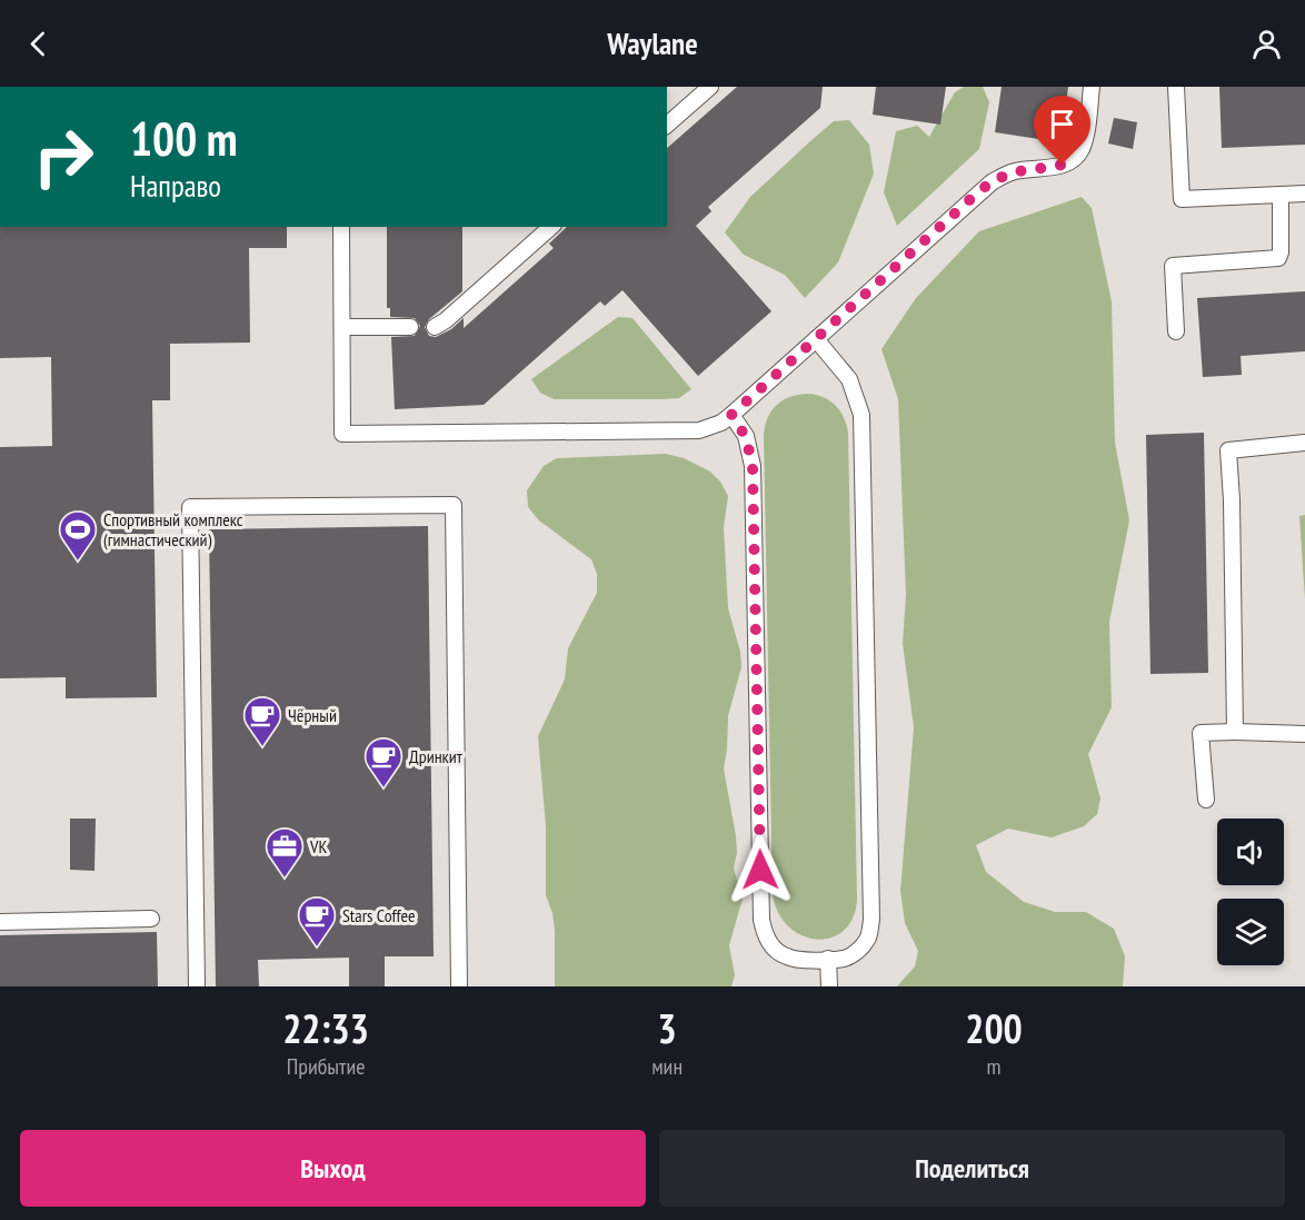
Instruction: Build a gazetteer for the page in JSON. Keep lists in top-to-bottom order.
{
  "places": {
    "sports": ["Спортивный комплекс (гимнастический)"],
    "cafe": ["Чёрный", "Дринкит", "Stars Coffee"],
    "office": ["VK"]
  },
  "page": {
    "header": "Waylane",
    "turn": ["100 m", "Направо"],
    "eta": [
      "22:33",
      "Прибытие",
      "3",
      "мин",
      "200",
      "m"
    ],
    "buttons": ["Выход", "Поделиться"]
  }
}
